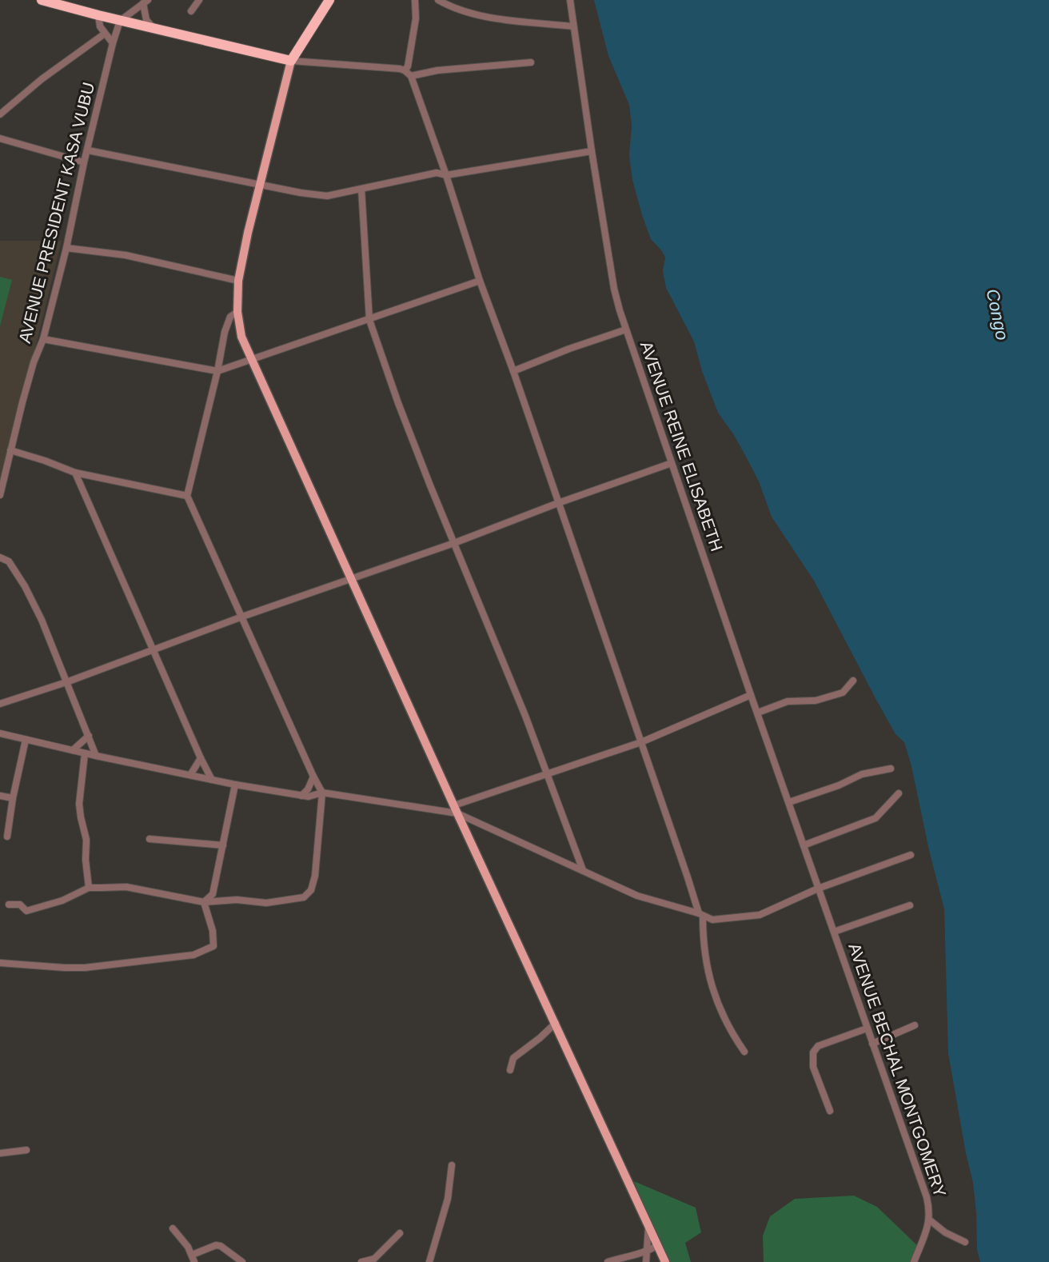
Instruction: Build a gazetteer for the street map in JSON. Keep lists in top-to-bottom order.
{
  "streets": {
    "street": ["AVENUE PRESIDENT KASA VUBU", "AVENUE REINE ELISABETH", "AVENUE BECHAL MONTGOMERY"]
  },
  "crossings": [
    ["AVENUE REINE ELISABETH", "AVENUE BECHAL MONTGOMERY"]
  ],
  "water": ["Congo"]
}
